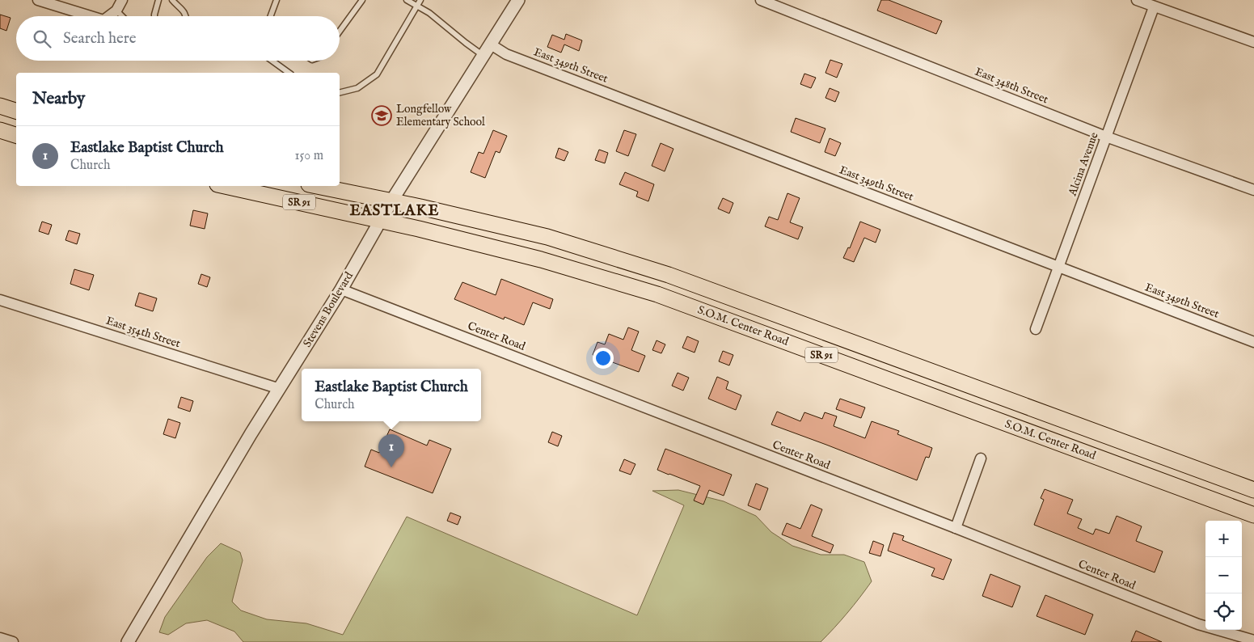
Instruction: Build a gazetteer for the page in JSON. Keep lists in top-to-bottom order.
{
  "streets": {
    "main road": ["SR 91", "S.O.M. Center Road"],
    "street": [
      "East 349th Street",
      "East 348th Street",
      "Alcina Avenue",
      "Stevens Boulevard",
      "East 354th Street",
      "Center Road"
    ]
  },
  "crossings": [
    ["East 349th Street", "Alcina Avenue"],
    ["East 349th Street", "Stevens Boulevard"],
    ["East 348th Street", "Alcina Avenue"],
    ["Stevens Boulevard", "S.O.M. Center Road"],
    ["Stevens Boulevard", "East 354th Street"],
    ["Stevens Boulevard", "Center Road"]
  ],
  "districts": ["EASTLAKE"],
  "places": {
    "school or university": ["Longfellow Elementary School"]
  },
  "page": {
    "search": "Search here",
    "heading": "Nearby",
    "list": [
      {
        "mark": "1",
        "name": "Eastlake Baptist Church",
        "note": "Church",
        "value": "150 m"
      }
    ],
    "popup": ["Eastlake Baptist Church", "Church"],
    "pins": "1",
    "map_buttons": ["+", "−"]
  }
}
